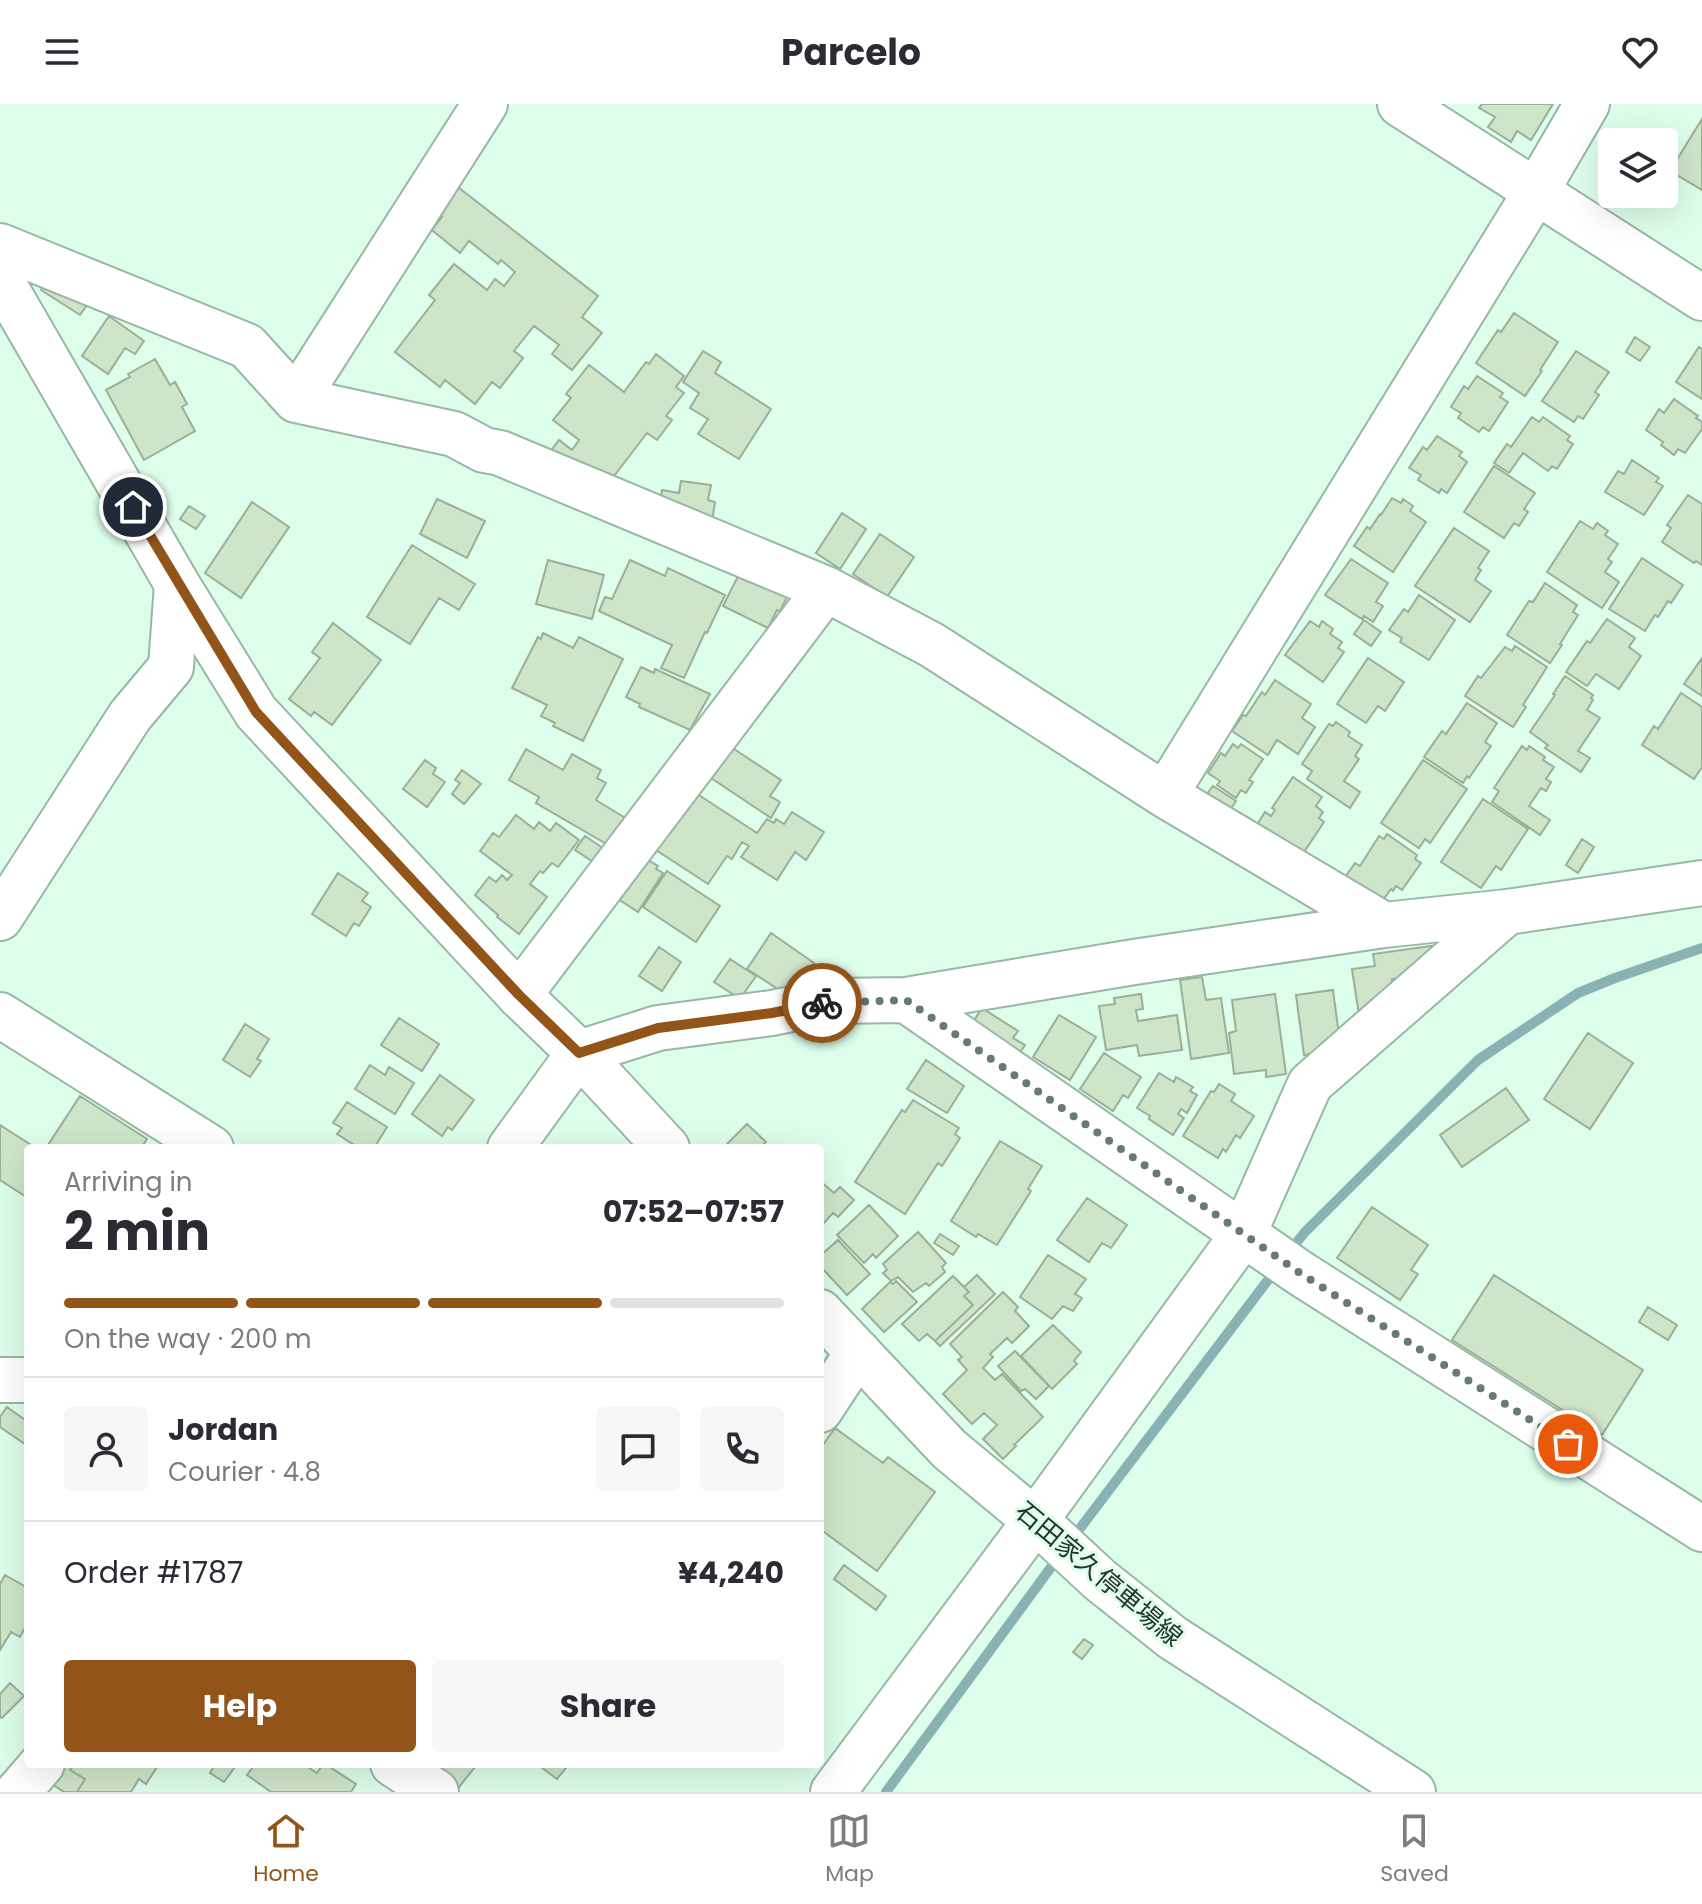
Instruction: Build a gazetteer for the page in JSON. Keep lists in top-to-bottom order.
{
  "streets": {
    "street": ["石田家久停車場線"]
  },
  "page": {
    "header": "Parcelo",
    "heading": ["2 min", "Arriving in", "07:52–07:57"],
    "panel": [
      "Jordan",
      "Courier · 4.8",
      "Order #1787",
      "¥4,240"
    ],
    "bar": "On the way · 200 m",
    "buttons": ["Help", "Share"],
    "tabs": ["Home", "Map", "Saved"]
  }
}
